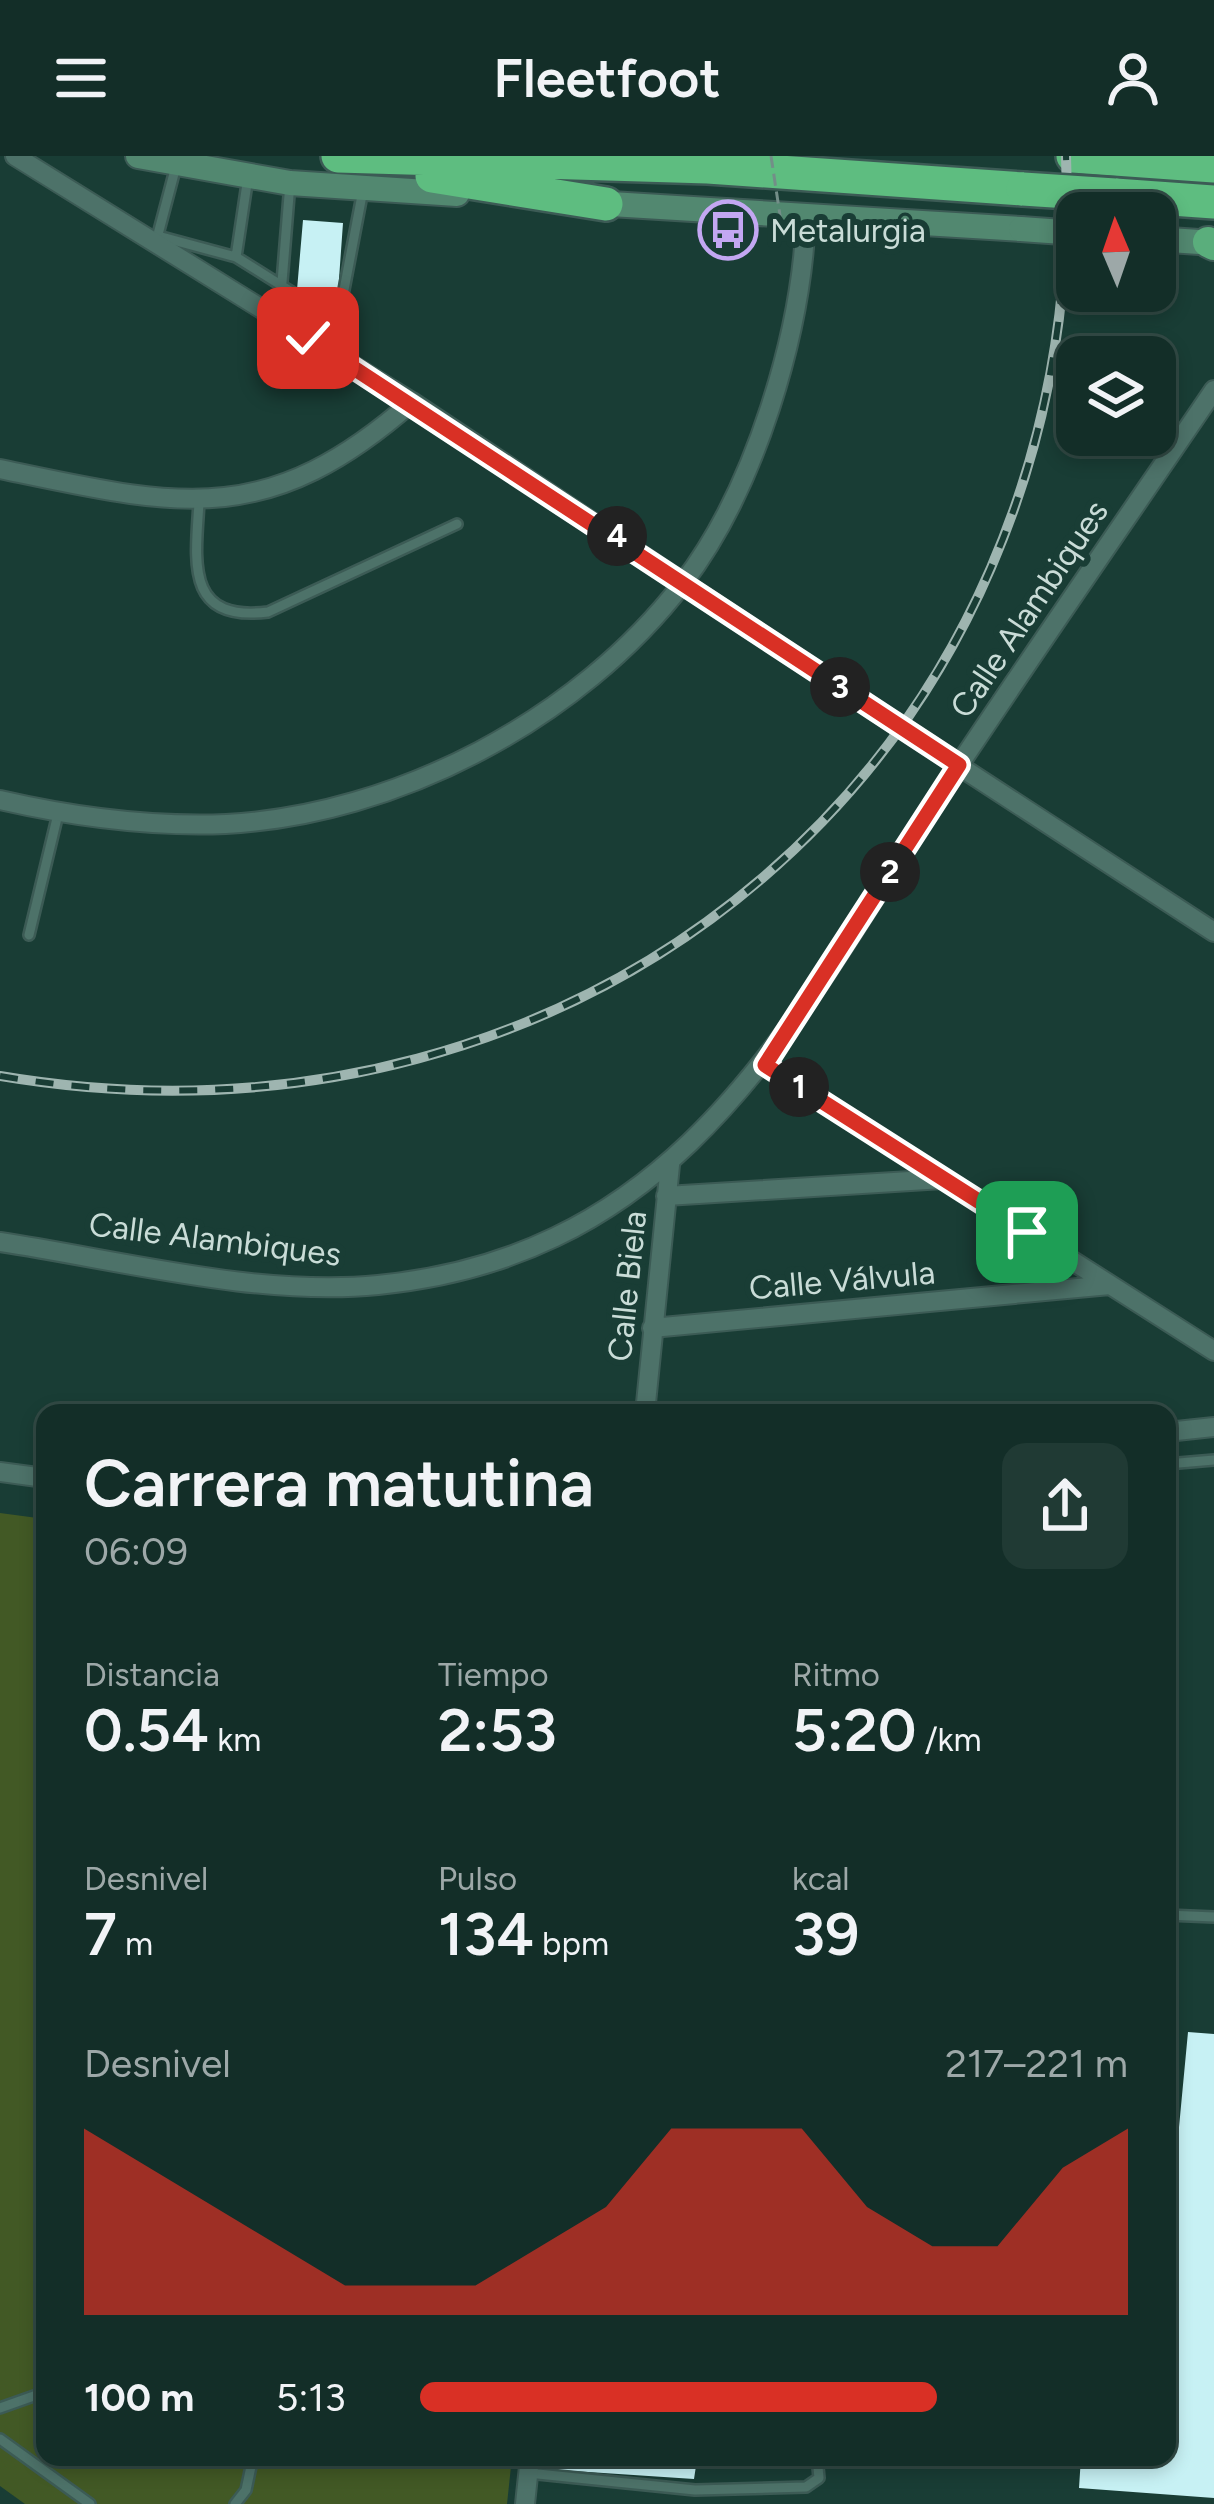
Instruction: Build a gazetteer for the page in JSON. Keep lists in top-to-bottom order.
{
  "streets": {
    "street": ["Calle Alambiques", "Calle Válvula", "Calle Biela"]
  },
  "crossings": [
    ["Calle Alambiques", "Calle Biela"],
    ["Calle Válvula", "Calle Biela"]
  ],
  "places": {
    "bus stop": ["Metalurgia"]
  },
  "north": "top",
  "page": {
    "header": "Fleetfoot",
    "pins": [
      "4",
      "3",
      "2",
      "1"
    ],
    "heading": ["Carrera matutina", "06:09"],
    "stats": [
      ["Distancia", "0.54 km"],
      ["Tiempo", "2:53"],
      ["Ritmo", "5:20 /km"],
      ["Desnivel", "7 m"],
      ["Pulso", "134 bpm"],
      ["kcal", "39"]
    ],
    "chart": ["Desnivel", "217–221 m"],
    "list": [
      {
        "name": "100 m",
        "note": "5:13"
      }
    ]
  }
}
